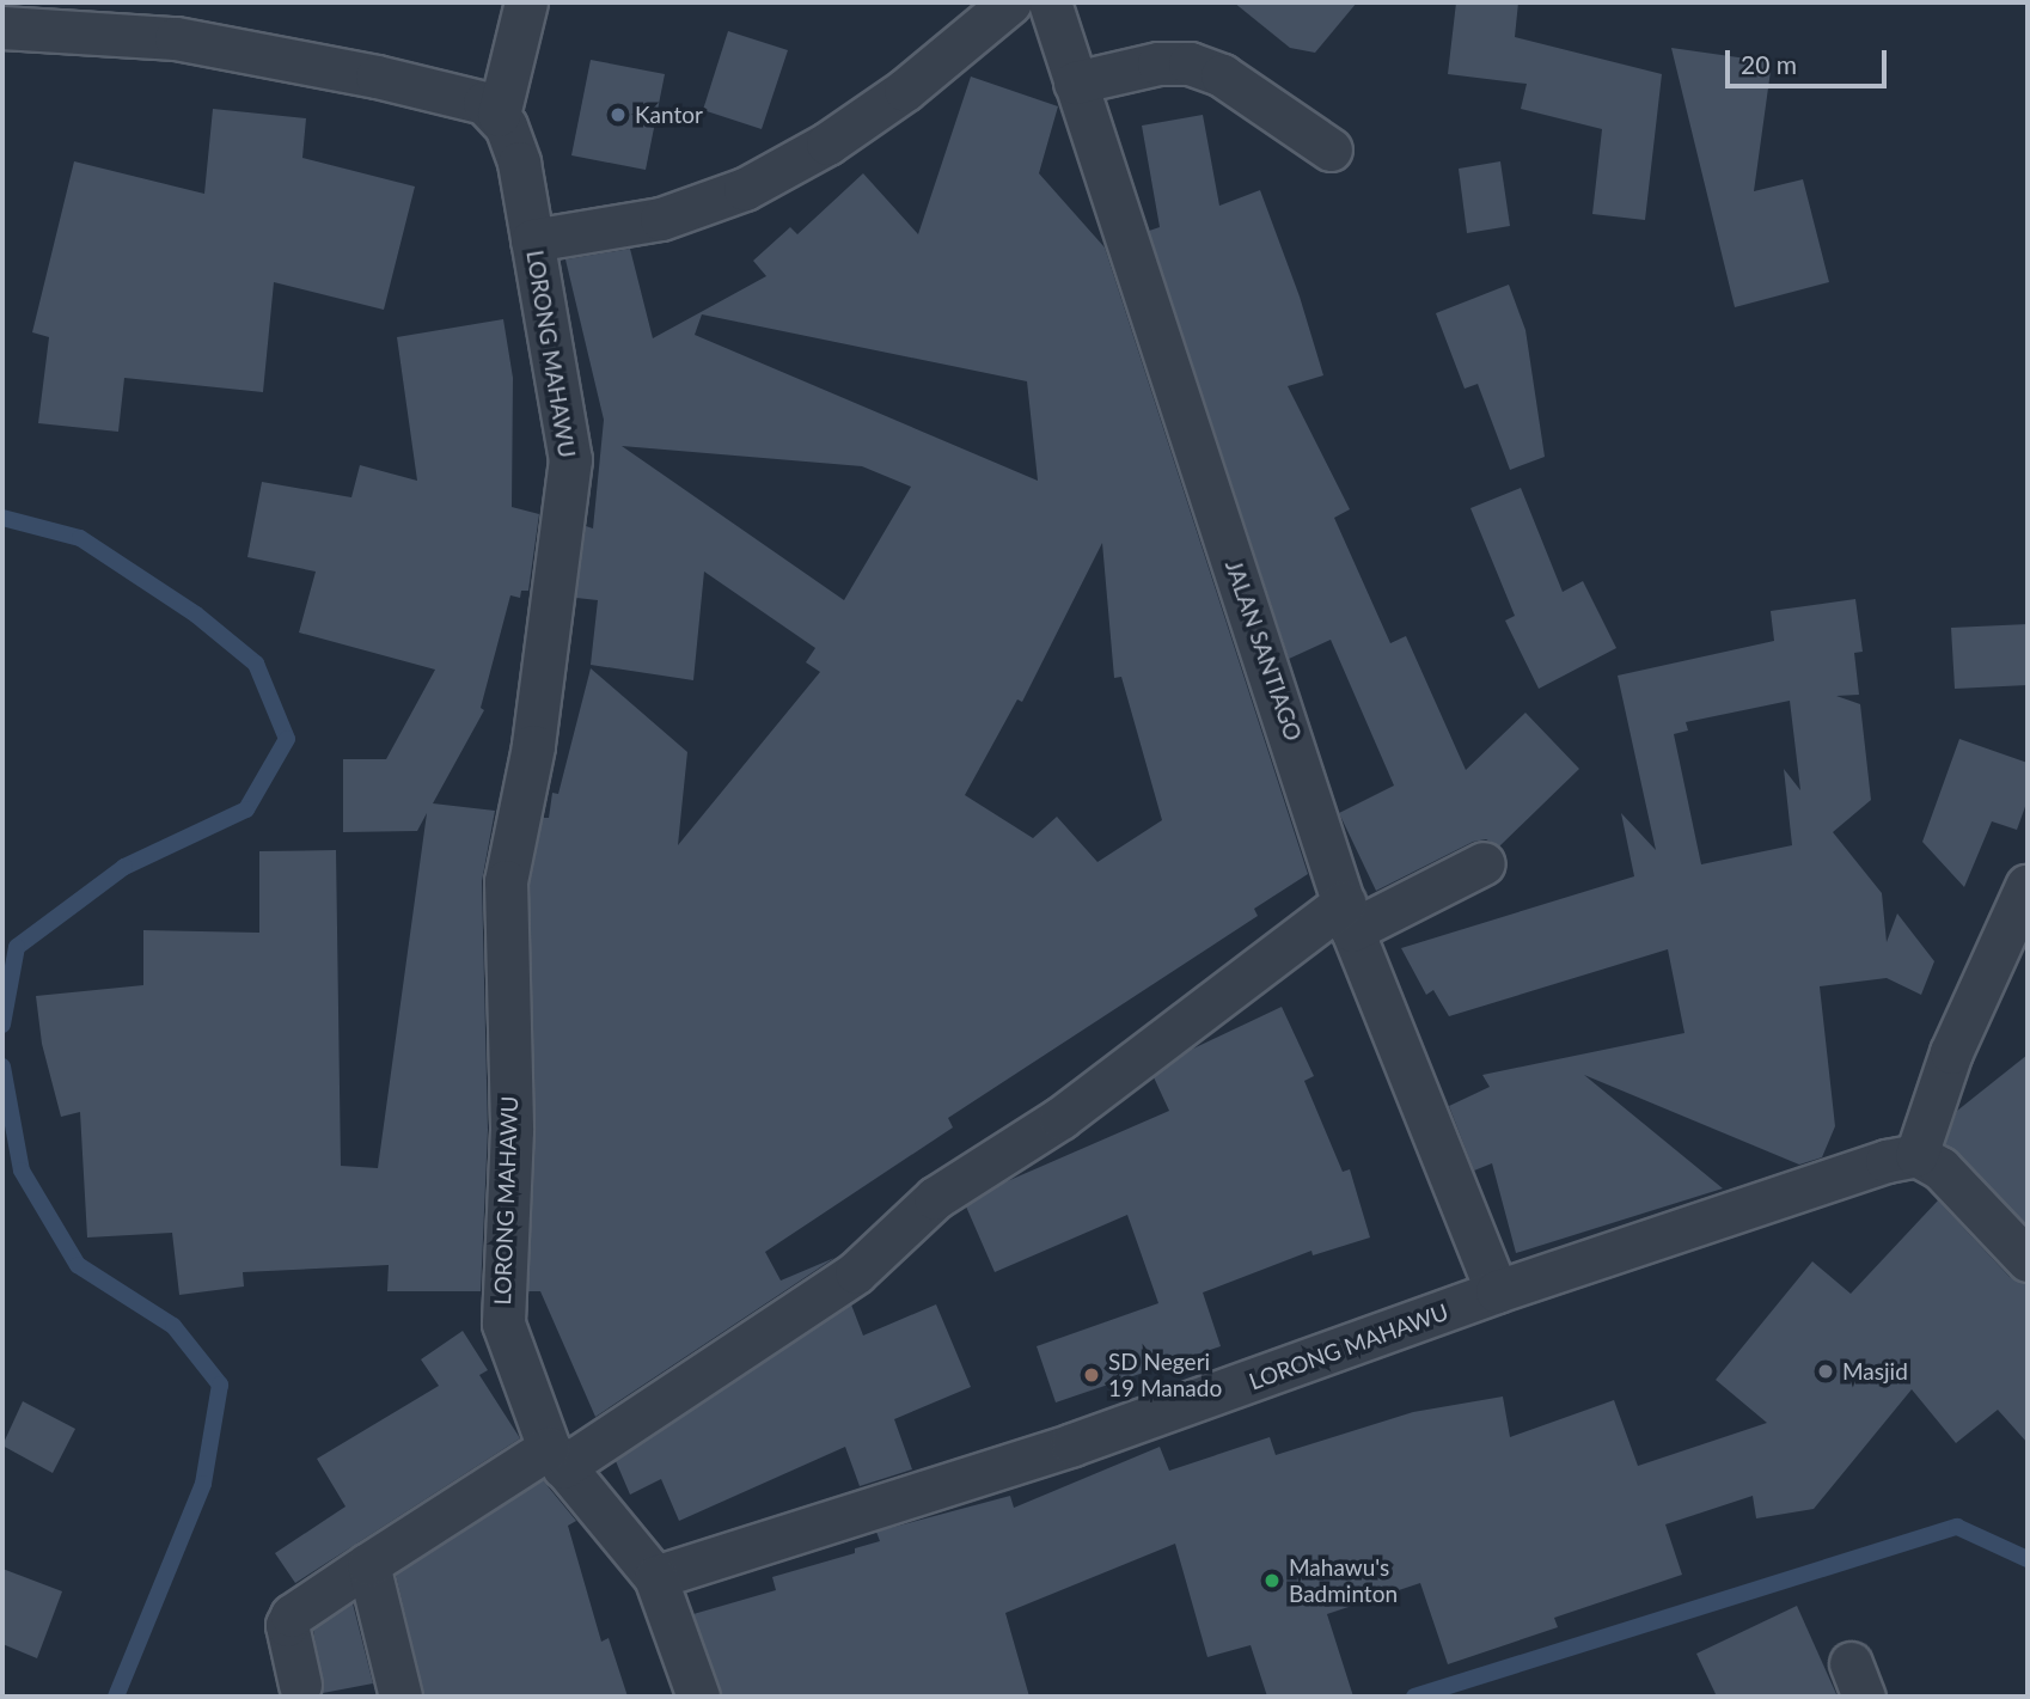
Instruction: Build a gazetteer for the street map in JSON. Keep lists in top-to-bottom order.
{
  "streets": {
    "street": ["LORONG MAHAWU", "JALAN SANTIAGO"]
  },
  "crossings": [
    ["LORONG MAHAWU", "JALAN SANTIAGO"]
  ],
  "places": [
    "Kantor",
    "Masjid",
    "SD Negeri 19 Manado",
    "Mahawu's Badminton"
  ],
  "scale_bar": "20 m"
}
